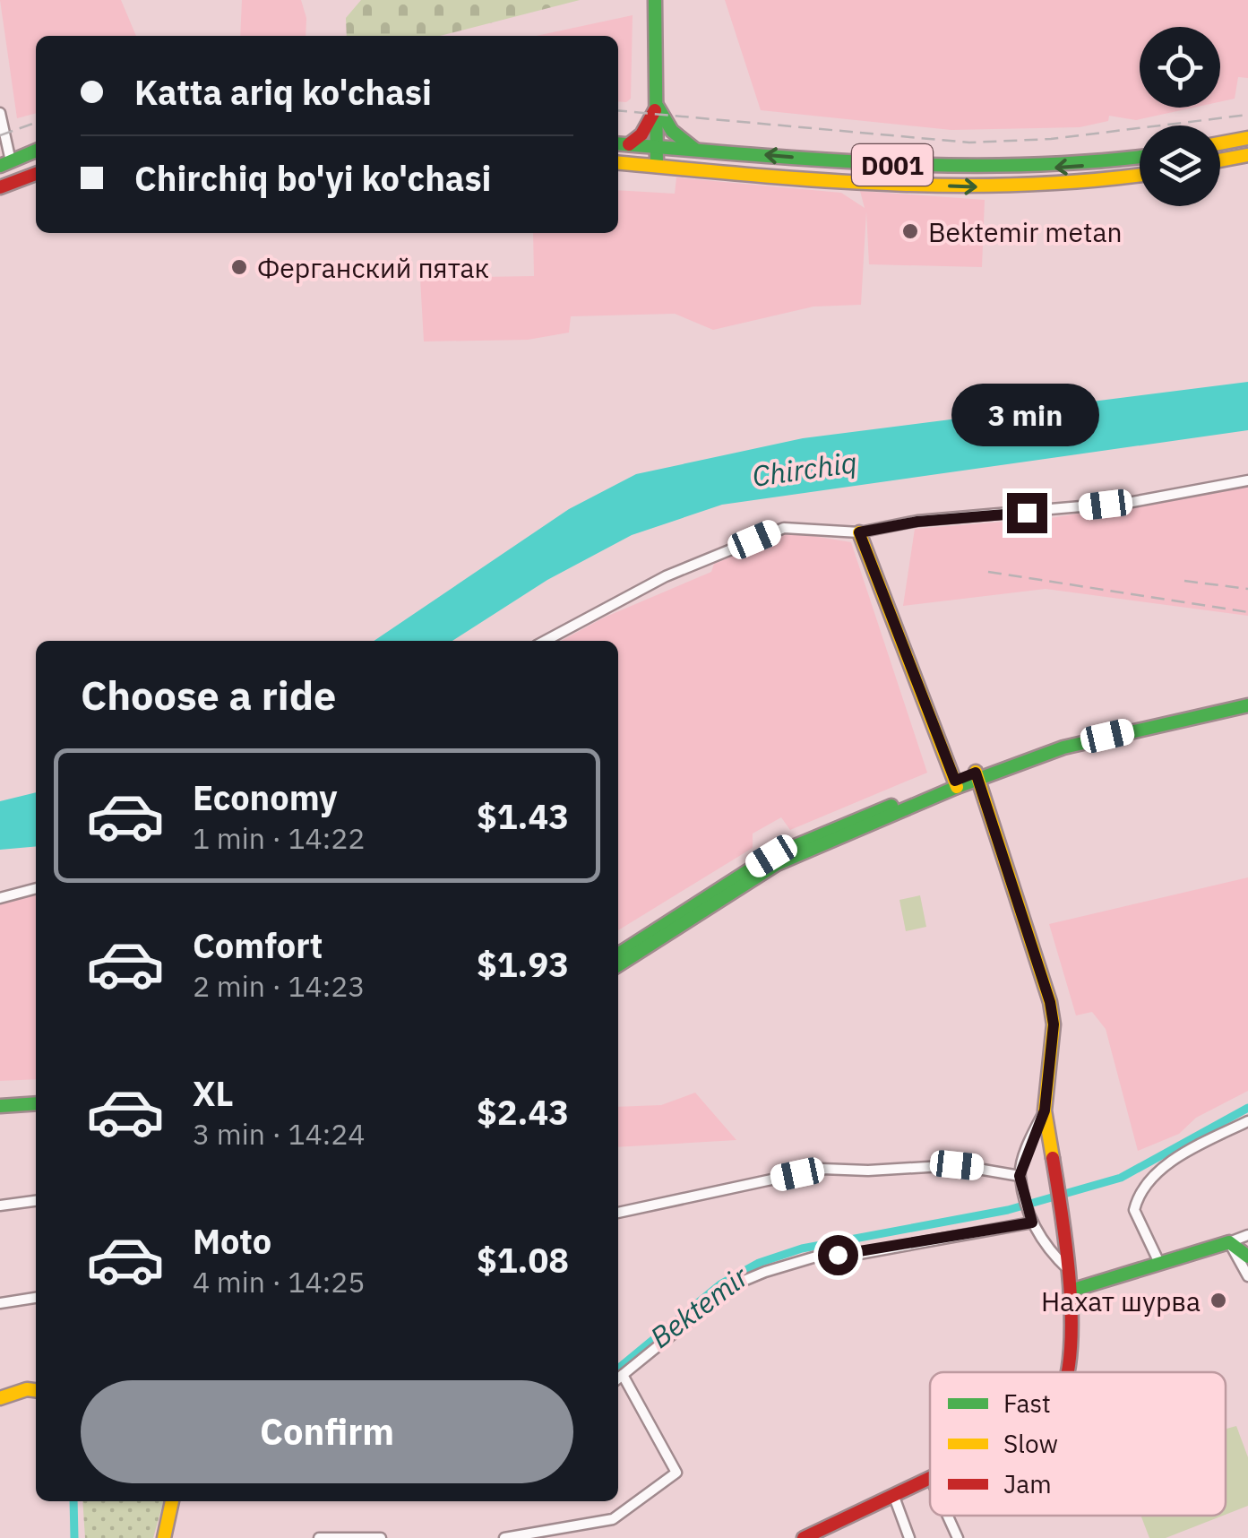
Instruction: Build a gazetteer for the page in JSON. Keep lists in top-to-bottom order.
{
  "streets": {
    "main road": ["D001"]
  },
  "water": ["Chirchiq", "Bektemir"],
  "places": ["Bektemir metan", "Ферганский пятак", "Нахат шурва"],
  "legend": ["Fast", "Slow", "Jam"],
  "page": {
    "banner": ["Katta ariq ko'chasi", "Chirchiq bo'yi ko'chasi"],
    "bubble": "3 min",
    "heading": "Choose a ride",
    "list": [
      {
        "name": "Economy",
        "note": "1 min · 14:22",
        "value": "$1.43"
      },
      {
        "name": "Comfort",
        "note": "2 min · 14:23",
        "value": "$1.93"
      },
      {
        "name": "XL",
        "note": "3 min · 14:24",
        "value": "$2.43"
      },
      {
        "name": "Moto",
        "note": "4 min · 14:25",
        "value": "$1.08"
      }
    ],
    "buttons": "Confirm"
  }
}
